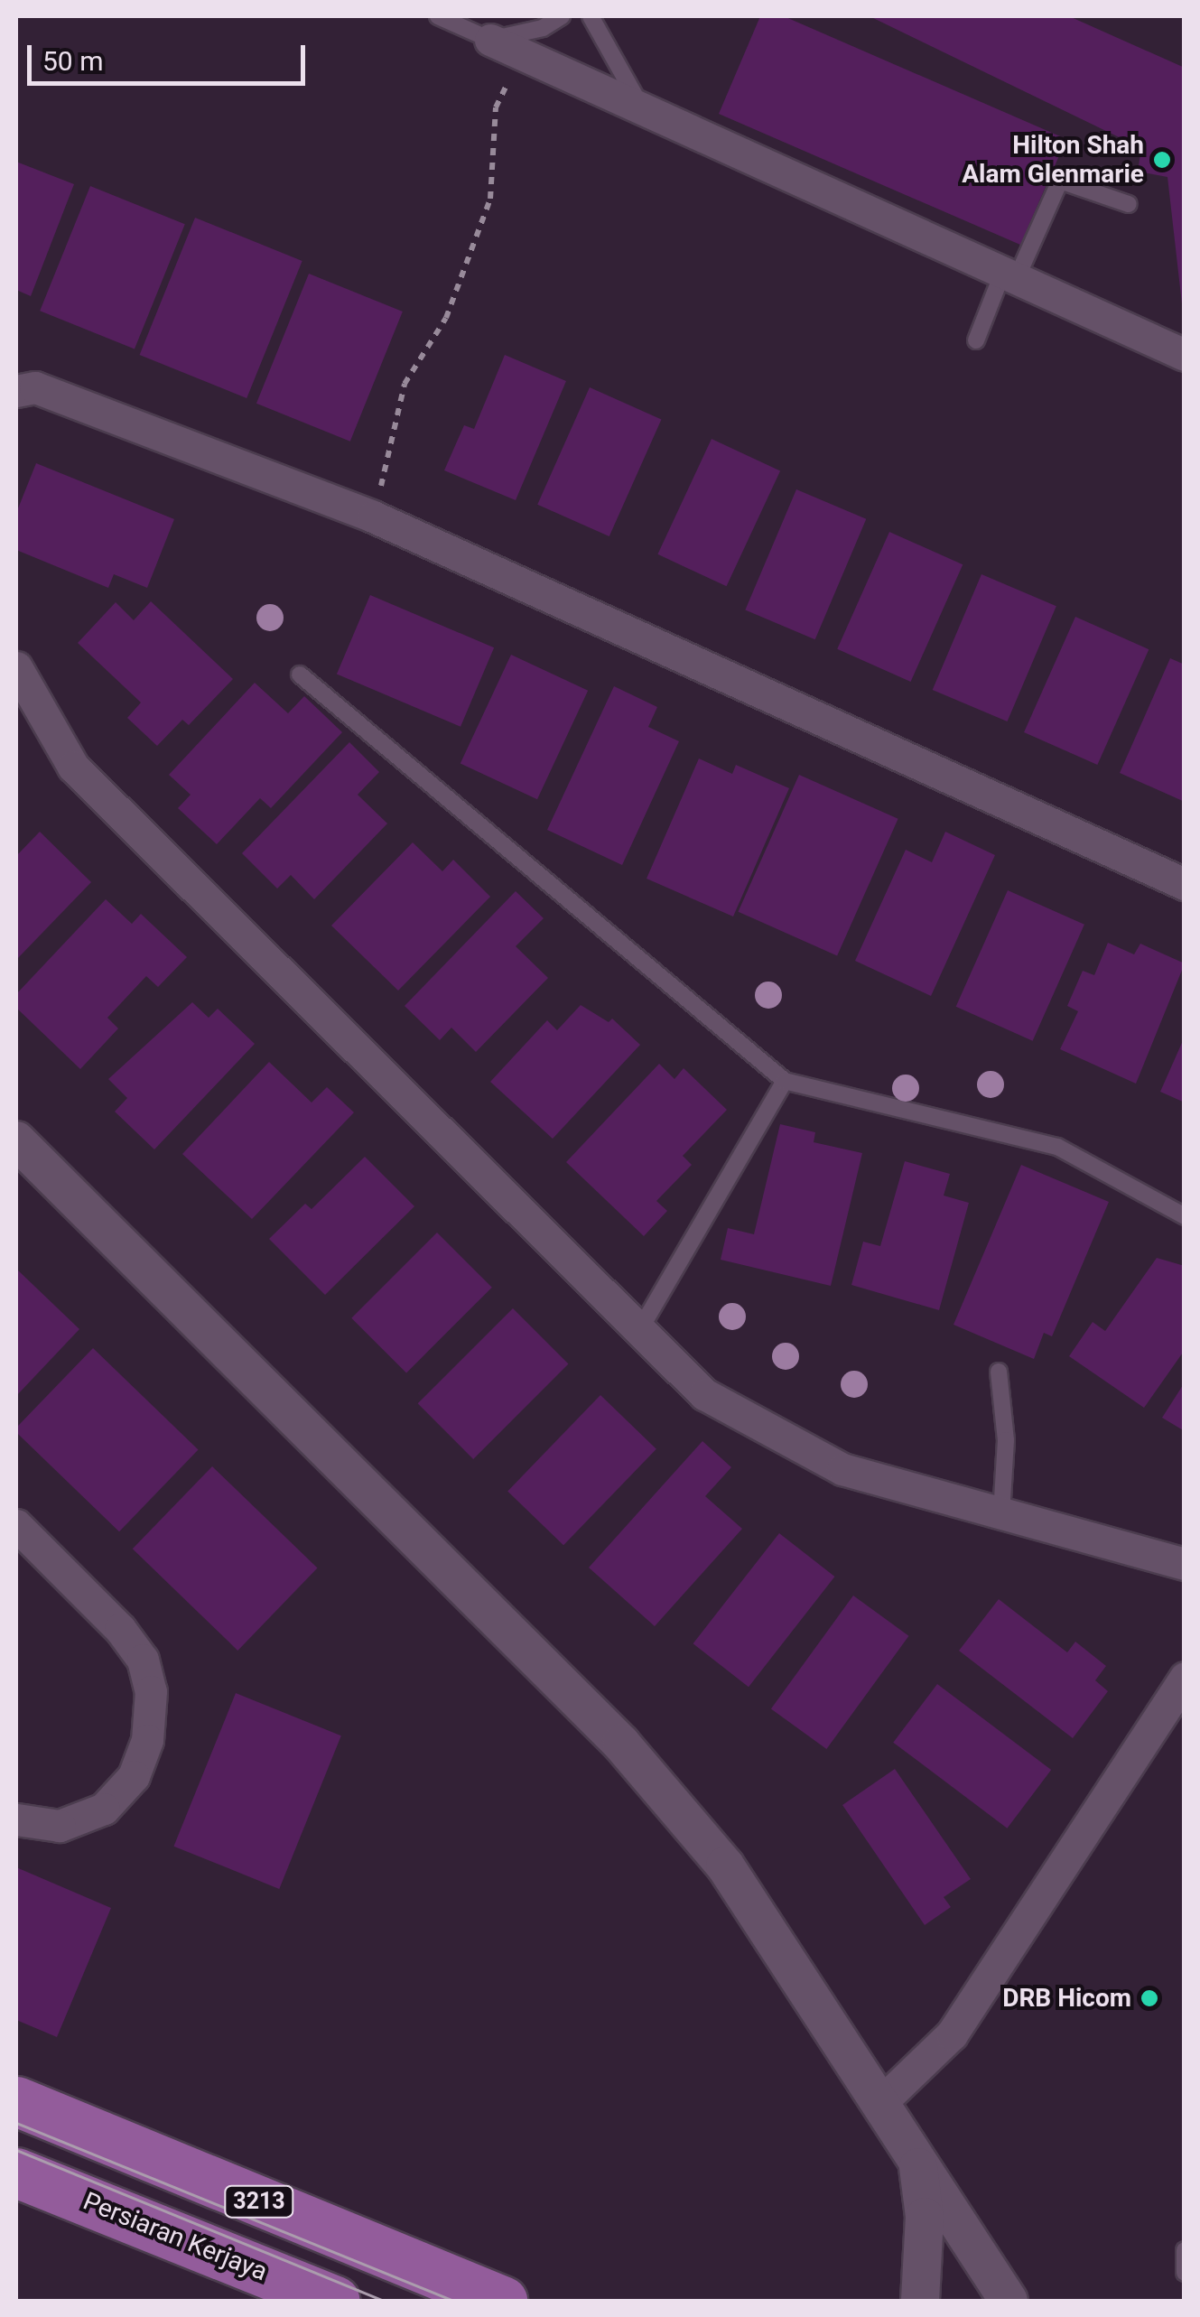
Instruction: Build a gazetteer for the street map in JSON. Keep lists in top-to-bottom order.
{
  "streets": {
    "main road": ["3213", "Persiaran Kerjaya"]
  },
  "places": ["Hilton Shah Alam Glenmarie", "DRB Hicom"],
  "scale_bar": "50 m"
}
